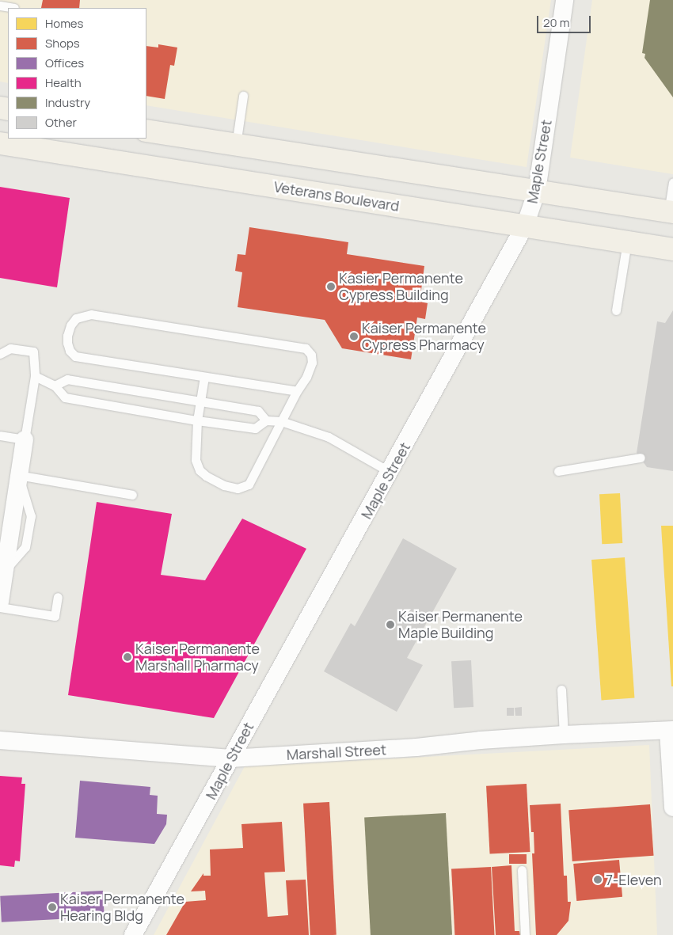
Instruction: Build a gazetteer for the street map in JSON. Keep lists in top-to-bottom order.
{
  "streets": {
    "main road": ["Veterans Boulevard"],
    "street": ["Maple Street", "Marshall Street"]
  },
  "crossings": [
    ["Maple Street", "Veterans Boulevard"],
    ["Maple Street", "Marshall Street"]
  ],
  "places": [
    "Kasier Permanente Cypress Building",
    "Kaiser Permanente Cypress Pharmacy",
    "Kaiser Permanente Maple Building",
    "Kaiser Permanente Marshall Pharmacy",
    "7-Eleven",
    "Kaiser Permanente Hearing Bldg"
  ],
  "legend": [
    "Homes",
    "Shops",
    "Offices",
    "Health",
    "Industry",
    "Other"
  ],
  "scale_bar": "20 m"
}
